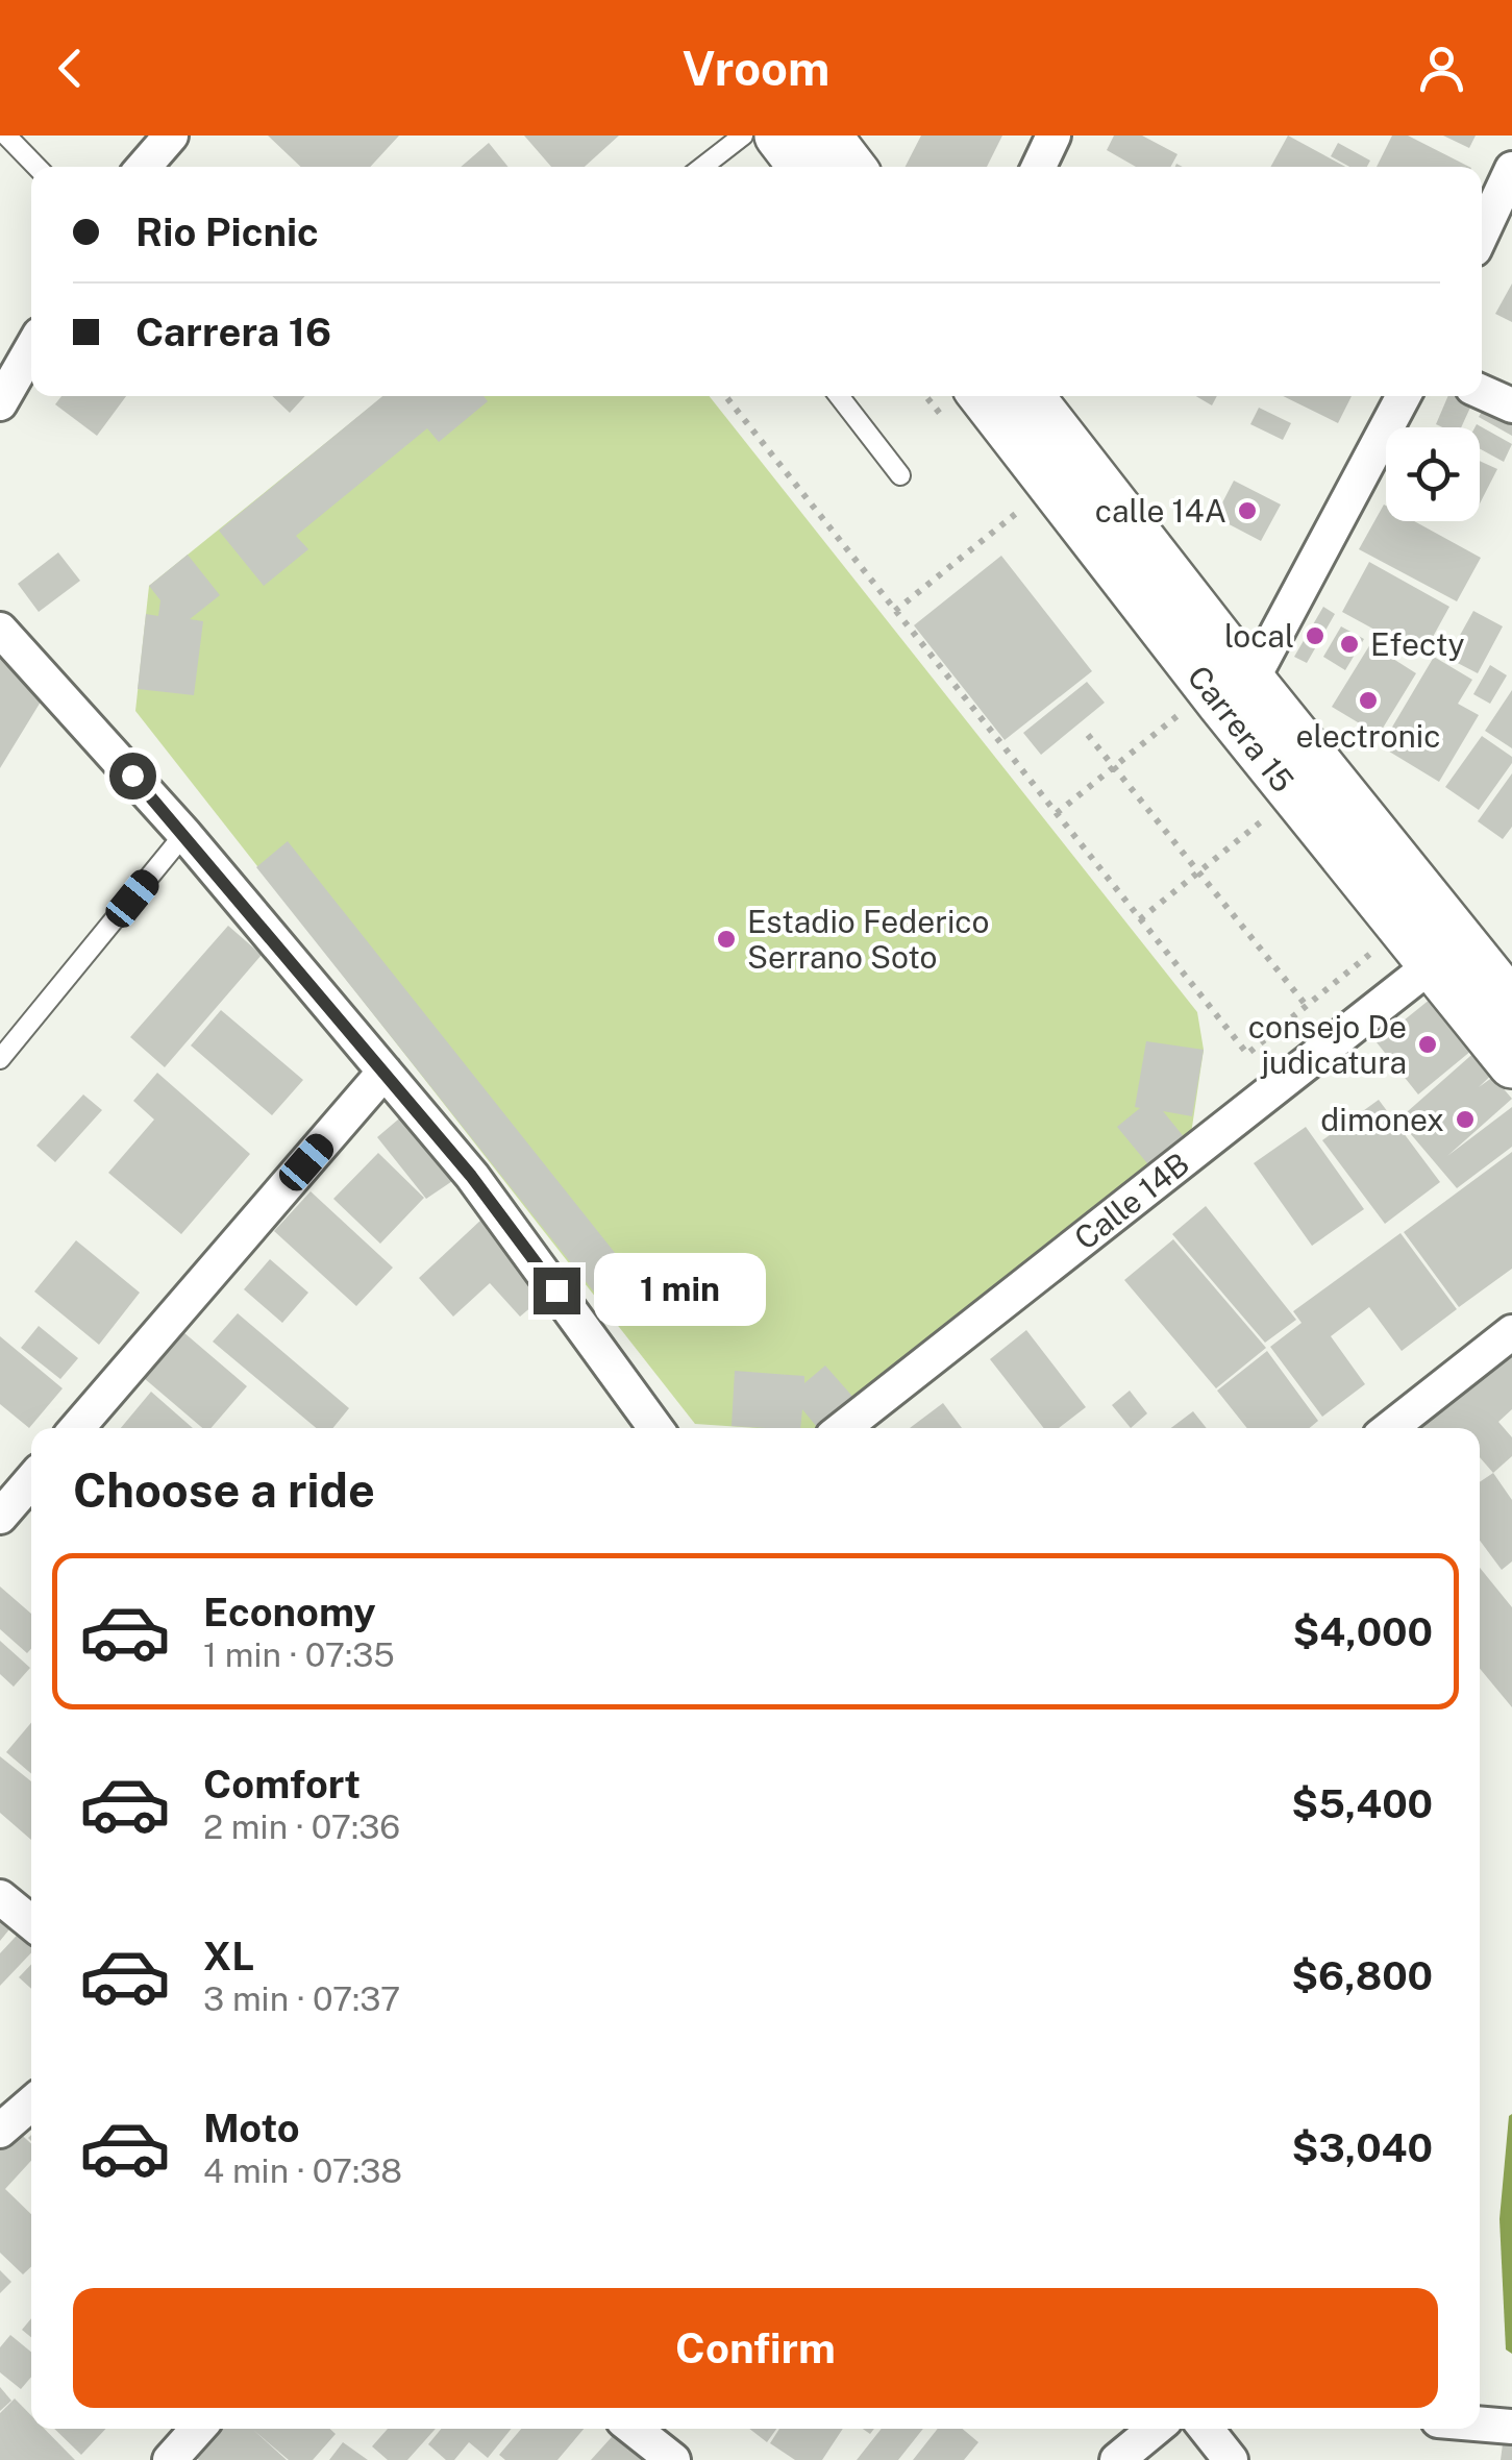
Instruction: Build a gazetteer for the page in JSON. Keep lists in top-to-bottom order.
{
  "streets": {
    "main road": ["Carrera 15"],
    "street": ["Calle 14B"]
  },
  "crossings": [
    ["Carrera 15", "Calle 14B"]
  ],
  "places": [
    "calle 14A",
    "local",
    "Efecty",
    "electronic",
    "Estadio Federico Serrano Soto",
    "consejo De judicatura",
    "dimonex"
  ],
  "page": {
    "header": "Vroom",
    "banner": ["Rio Picnic", "Carrera 16"],
    "bubble": "1 min",
    "heading": "Choose a ride",
    "list": [
      {
        "name": "Economy",
        "note": "1 min · 07:35",
        "value": "$4,000"
      },
      {
        "name": "Comfort",
        "note": "2 min · 07:36",
        "value": "$5,400"
      },
      {
        "name": "XL",
        "note": "3 min · 07:37",
        "value": "$6,800"
      },
      {
        "name": "Moto",
        "note": "4 min · 07:38",
        "value": "$3,040"
      }
    ],
    "buttons": "Confirm"
  }
}
